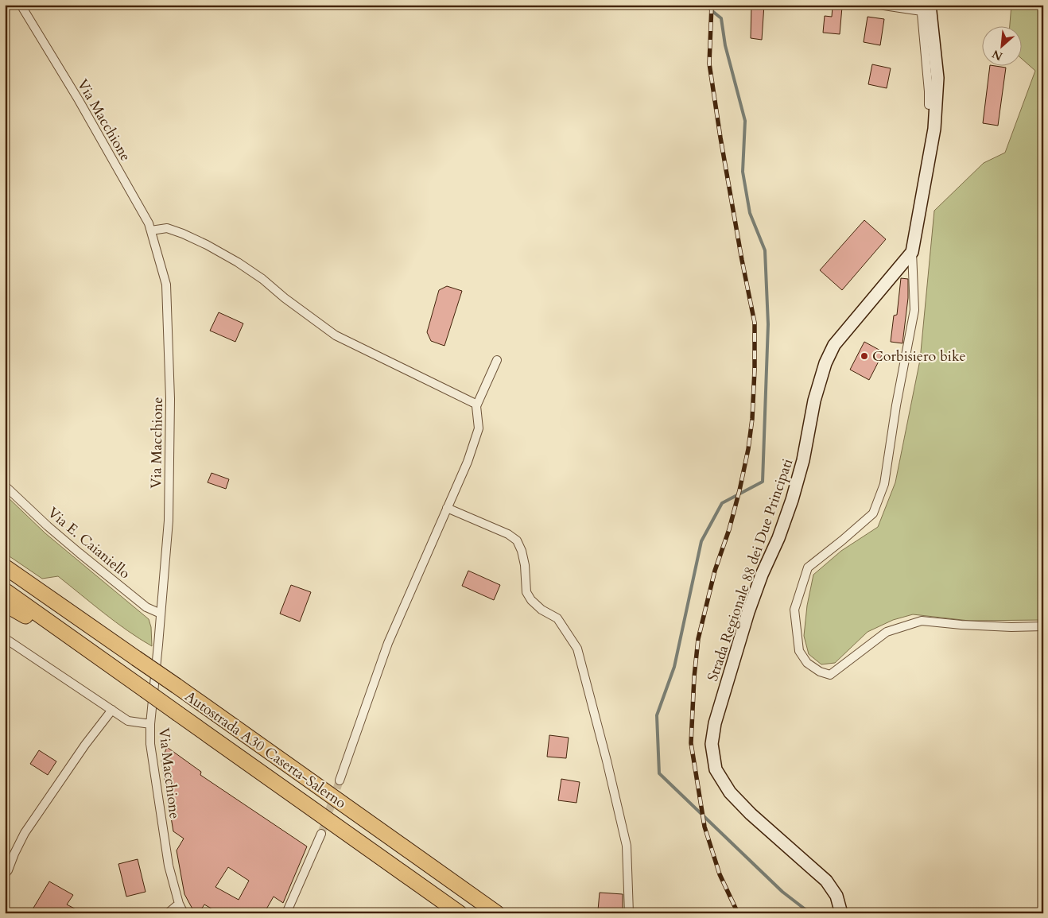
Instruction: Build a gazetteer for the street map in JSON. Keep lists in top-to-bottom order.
{
  "streets": {
    "highway": ["Autostrada A30 Caserta-Salerno"],
    "main road": ["Strada Regionale 88 dei Due Principati"],
    "street": ["Via Macchione", "Via E. Caianiello"]
  },
  "crossings": [
    ["Via Macchione", "Via E. Caianiello"]
  ],
  "places": ["Corbisiero bike"],
  "north": "bottom left"
}
